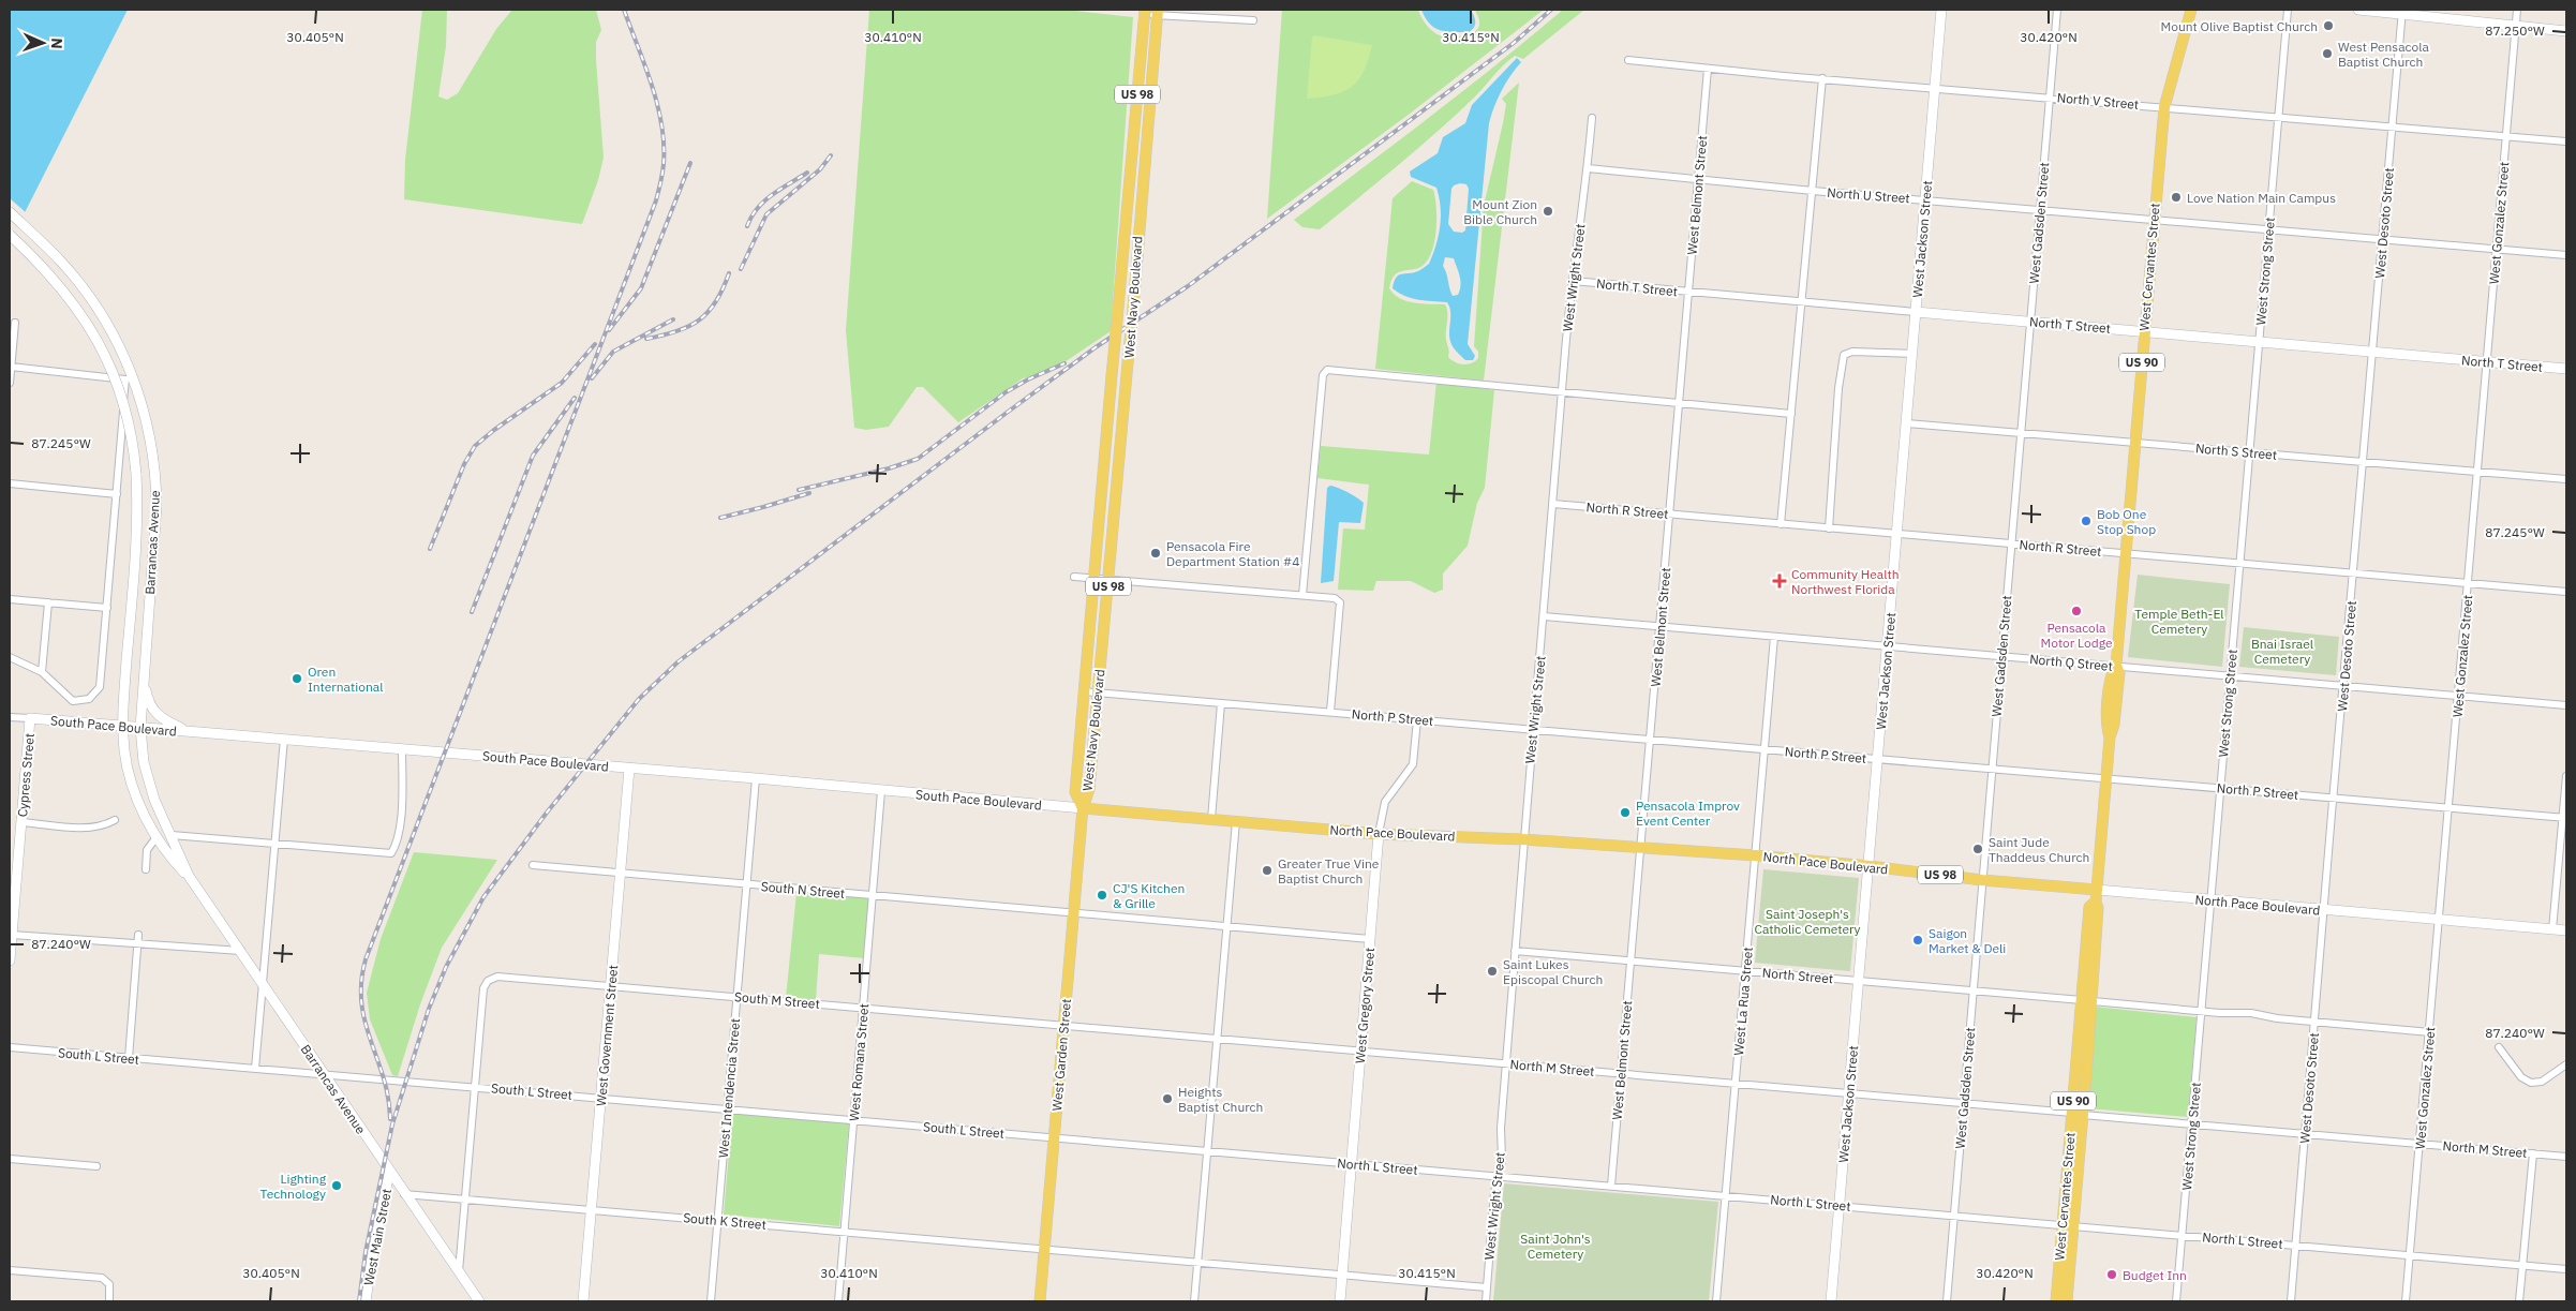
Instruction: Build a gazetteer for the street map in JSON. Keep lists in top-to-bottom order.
{
  "streets": {
    "main road": [
      "US 98",
      "West Jackson Street",
      "West Cervantes Street",
      "North T Street",
      "West Navy Boulevard",
      "US 90",
      "Barrancas Avenue",
      "South Pace Boulevard",
      "Cypress Street",
      "North Pace Boulevard",
      "West Gregory Street",
      "West Government Street",
      "West Garden Street",
      "West Main Street"
    ],
    "street": [
      "North V Street",
      "West Belmont Street",
      "North U Street",
      "West Gadsden Street",
      "West Desoto Street",
      "West Gonzalez Street",
      "West Strong Street",
      "West Wright Street",
      "North S Street",
      "North R Street",
      "North Q Street",
      "North P Street",
      "South N Street",
      "North Street",
      "South M Street",
      "West La Rua Street",
      "South L Street",
      "West Romana Street",
      "North M Street",
      "West Intendencia Street",
      "North L Street",
      "South K Street"
    ]
  },
  "crossings": [
    ["North V Street", "West Belmont Street"],
    ["North V Street", "West Gadsden Street"],
    ["North V Street", "West Desoto Street"],
    ["North V Street", "West Gonzalez Street"],
    ["North V Street", "West Jackson Street"],
    ["North V Street", "West Cervantes Street"],
    ["North V Street", "West Strong Street"],
    ["West Belmont Street", "North U Street"],
    ["West Belmont Street", "North T Street"],
    ["West Belmont Street", "North R Street"],
    ["West Belmont Street", "North Q Street"],
    ["West Belmont Street", "North P Street"],
    ["West Belmont Street", "North Pace Boulevard"],
    ["West Belmont Street", "North Street"],
    ["West Belmont Street", "North M Street"],
    ["West Belmont Street", "North L Street"],
    ["North U Street", "West Gadsden Street"],
    ["North U Street", "West Desoto Street"],
    ["North U Street", "West Gonzalez Street"],
    ["North U Street", "West Jackson Street"],
    ["North U Street", "West Cervantes Street"],
    ["North U Street", "West Strong Street"],
    ["North U Street", "West Wright Street"],
    ["West Gadsden Street", "North T Street"],
    ["West Gadsden Street", "North S Street"],
    ["West Gadsden Street", "North R Street"],
    ["West Gadsden Street", "North Q Street"],
    ["West Gadsden Street", "North P Street"],
    ["West Gadsden Street", "North Pace Boulevard"],
    ["West Gadsden Street", "North Street"],
    ["West Gadsden Street", "North M Street"],
    ["West Gadsden Street", "North L Street"],
    ["West Desoto Street", "North T Street"],
    ["West Desoto Street", "North S Street"],
    ["West Desoto Street", "North R Street"],
    ["West Desoto Street", "North Q Street"],
    ["West Desoto Street", "North P Street"],
    ["West Desoto Street", "North Pace Boulevard"],
    ["West Desoto Street", "North Street"],
    ["West Desoto Street", "North M Street"],
    ["West Desoto Street", "North L Street"],
    ["West Gonzalez Street", "North T Street"],
    ["West Gonzalez Street", "North S Street"],
    ["West Gonzalez Street", "North R Street"],
    ["West Gonzalez Street", "North Q Street"],
    ["West Gonzalez Street", "North P Street"],
    ["West Gonzalez Street", "North Pace Boulevard"],
    ["West Gonzalez Street", "North Street"],
    ["West Gonzalez Street", "North M Street"],
    ["West Gonzalez Street", "North L Street"],
    ["West Jackson Street", "North T Street"],
    ["West Jackson Street", "North S Street"],
    ["West Jackson Street", "North R Street"],
    ["West Jackson Street", "North Q Street"],
    ["West Jackson Street", "North P Street"],
    ["West Jackson Street", "North Pace Boulevard"],
    ["West Jackson Street", "North Street"],
    ["West Jackson Street", "North M Street"],
    ["West Jackson Street", "North L Street"],
    ["West Cervantes Street", "North T Street"],
    ["West Cervantes Street", "North S Street"],
    ["West Cervantes Street", "North R Street"],
    ["West Cervantes Street", "North Q Street"],
    ["West Cervantes Street", "North P Street"],
    ["West Cervantes Street", "North Pace Boulevard"],
    ["West Cervantes Street", "North Street"],
    ["West Cervantes Street", "North M Street"],
    ["West Cervantes Street", "North L Street"],
    ["West Strong Street", "North T Street"],
    ["West Strong Street", "North S Street"],
    ["West Strong Street", "North R Street"],
    ["West Strong Street", "North Q Street"],
    ["West Strong Street", "North P Street"],
    ["West Strong Street", "North Pace Boulevard"],
    ["West Strong Street", "North Street"],
    ["West Strong Street", "North M Street"],
    ["West Strong Street", "North L Street"],
    ["West Wright Street", "North T Street"],
    ["West Wright Street", "North R Street"],
    ["West Wright Street", "North Q Street"],
    ["West Wright Street", "North P Street"],
    ["West Wright Street", "North Pace Boulevard"],
    ["West Wright Street", "North Street"],
    ["West Wright Street", "North M Street"],
    ["West Wright Street", "North L Street"],
    ["West Wright Street", "South K Street"],
    ["West Navy Boulevard", "North P Street"],
    ["West Navy Boulevard", "South Pace Boulevard"],
    ["West Navy Boulevard", "North Pace Boulevard"],
    ["West Navy Boulevard", "West Garden Street"],
    ["Barrancas Avenue", "South Pace Boulevard"],
    ["Barrancas Avenue", "South L Street"],
    ["Barrancas Avenue", "South K Street"],
    ["Barrancas Avenue", "West Main Street"],
    ["North Q Street", "West La Rua Street"],
    ["North P Street", "West La Rua Street"],
    ["North P Street", "West Gregory Street"],
    ["South Pace Boulevard", "Cypress Street"],
    ["South Pace Boulevard", "North Pace Boulevard"],
    ["South Pace Boulevard", "West Government Street"],
    ["South Pace Boulevard", "West Garden Street"],
    ["South Pace Boulevard", "West Romana Street"],
    ["South Pace Boulevard", "West Intendencia Street"],
    ["North Pace Boulevard", "West La Rua Street"],
    ["North Pace Boulevard", "West Gregory Street"],
    ["North Pace Boulevard", "West Garden Street"],
    ["South N Street", "West Gregory Street"],
    ["South N Street", "West Government Street"],
    ["South N Street", "West Garden Street"],
    ["South N Street", "West Romana Street"],
    ["South N Street", "West Intendencia Street"],
    ["North Street", "West La Rua Street"],
    ["South M Street", "West Government Street"],
    ["South M Street", "West Garden Street"],
    ["South M Street", "South L Street"],
    ["South M Street", "West Romana Street"],
    ["South M Street", "North M Street"],
    ["South M Street", "West Intendencia Street"],
    ["West La Rua Street", "North M Street"],
    ["West La Rua Street", "North L Street"],
    ["West Gregory Street", "North M Street"],
    ["West Gregory Street", "North L Street"],
    ["West Gregory Street", "South K Street"],
    ["West Government Street", "South L Street"],
    ["West Government Street", "South K Street"],
    ["West Garden Street", "South L Street"],
    ["West Garden Street", "North M Street"],
    ["West Garden Street", "North L Street"],
    ["West Garden Street", "South K Street"],
    ["South L Street", "West Romana Street"],
    ["South L Street", "West Intendencia Street"],
    ["South L Street", "North L Street"],
    ["West Romana Street", "South K Street"],
    ["West Intendencia Street", "South K Street"]
  ],
  "parks": [
    "Temple Beth-El Cemetery",
    "Bnai Israel Cemetery",
    "Saint Joseph's Catholic Cemetery",
    "Saint John's Cemetery"
  ],
  "places": {
    "other": [
      "Mount Olive Baptist Church",
      "West Pensacola Baptist Church",
      "Love Nation Main Campus",
      "Mount Zion Bible Church",
      "Bob One Stop Shop",
      "Pensacola Fire Department Station #4",
      "Pensacola Motor Lodge",
      "Oren International",
      "Pensacola Improv Event Center",
      "Saint Jude Thaddeus Church",
      "Greater True Vine Baptist Church",
      "CJ'S Kitchen & Grille",
      "Saigon Market & Deli",
      "Saint Lukes Episcopal Church",
      "Heights Baptist Church",
      "Lighting Technology",
      "Budget Inn"
    ],
    "health": ["Community Health Northwest Florida"]
  },
  "north": "right",
  "coordinates": [
    "87.250°W",
    "30.405°N",
    "30.410°N",
    "30.415°N",
    "30.420°N",
    "87.245°W",
    "87.240°W"
  ]
}
